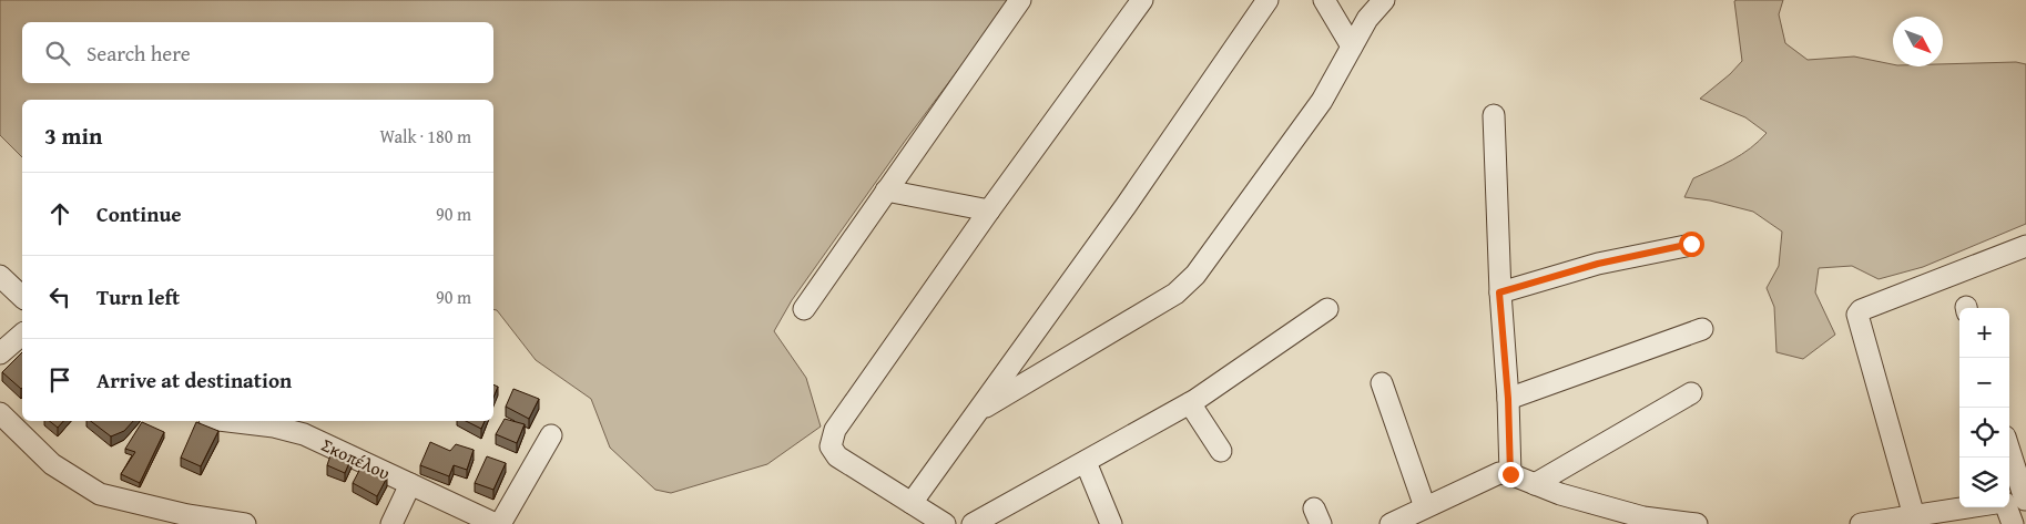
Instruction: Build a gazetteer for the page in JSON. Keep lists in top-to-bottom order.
{
  "streets": {
    "street": ["Σκοπέλου"]
  },
  "north": "bottom right",
  "page": {
    "search": "Search here",
    "heading": ["3 min", "Walk · 180 m"],
    "list": [
      ["Continue", "90 m"],
      ["Turn left", "90 m"],
      "Arrive at destination"
    ],
    "map_buttons": ["+", "−"]
  }
}
